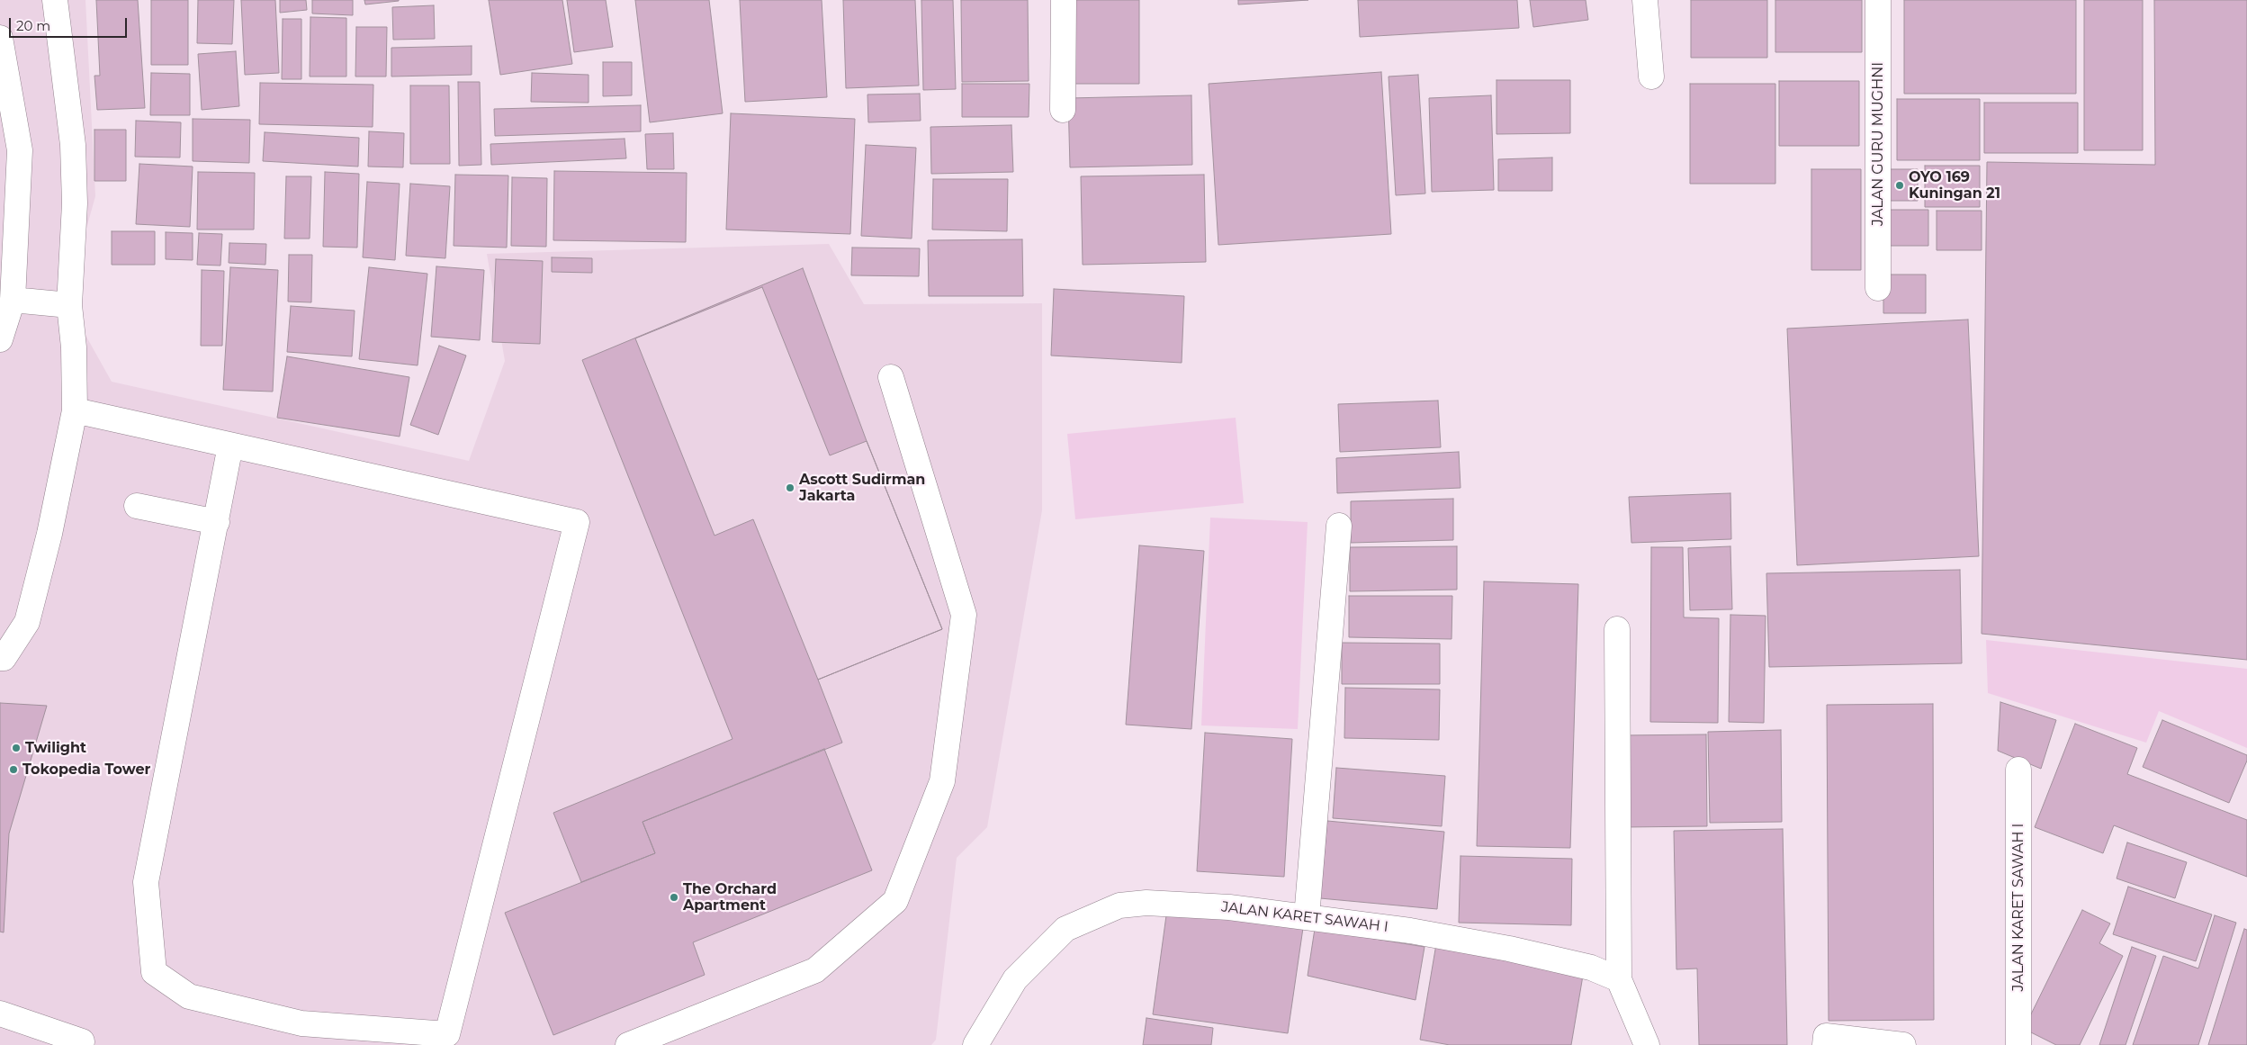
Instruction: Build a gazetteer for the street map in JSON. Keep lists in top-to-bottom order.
{
  "streets": {
    "street": ["JALAN GURU MUGHNI", "JALAN KARET SAWAH I"]
  },
  "places": [
    "OYO 169 Kuningan 21",
    "Ascott Sudirman Jakarta",
    "Twilight",
    "Tokopedia Tower",
    "The Orchard Apartment"
  ],
  "scale_bar": "20 m"
}
